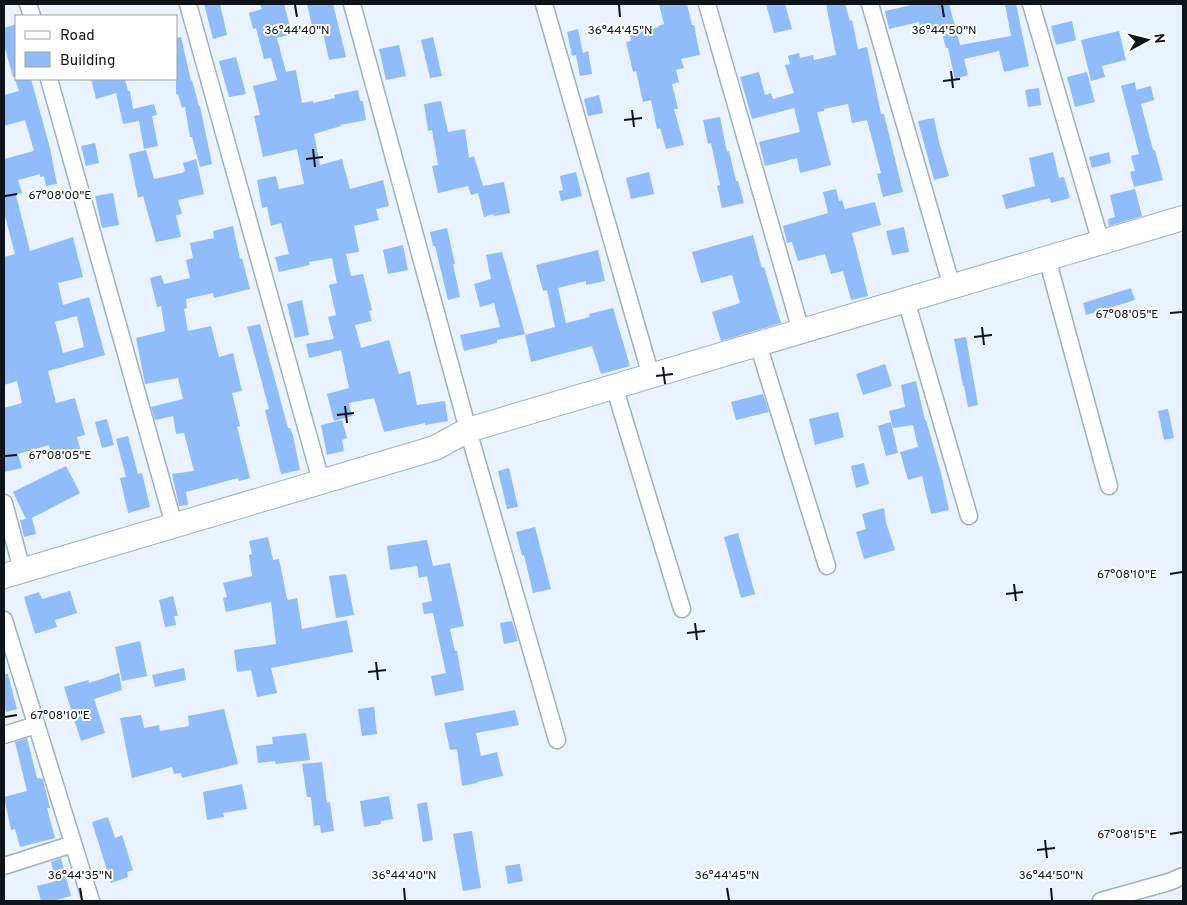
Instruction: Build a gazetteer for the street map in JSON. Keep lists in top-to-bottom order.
{
  "legend": ["Road", "Building"],
  "north": "right",
  "coordinates": [
    "36°44'40\"N",
    "36°44'45\"N",
    "36°44'50\"N",
    "67°08'00\"E",
    "67°08'05\"E",
    "67°08'10\"E",
    "67°08'15\"E",
    "36°44'35\"N"
  ]
}
